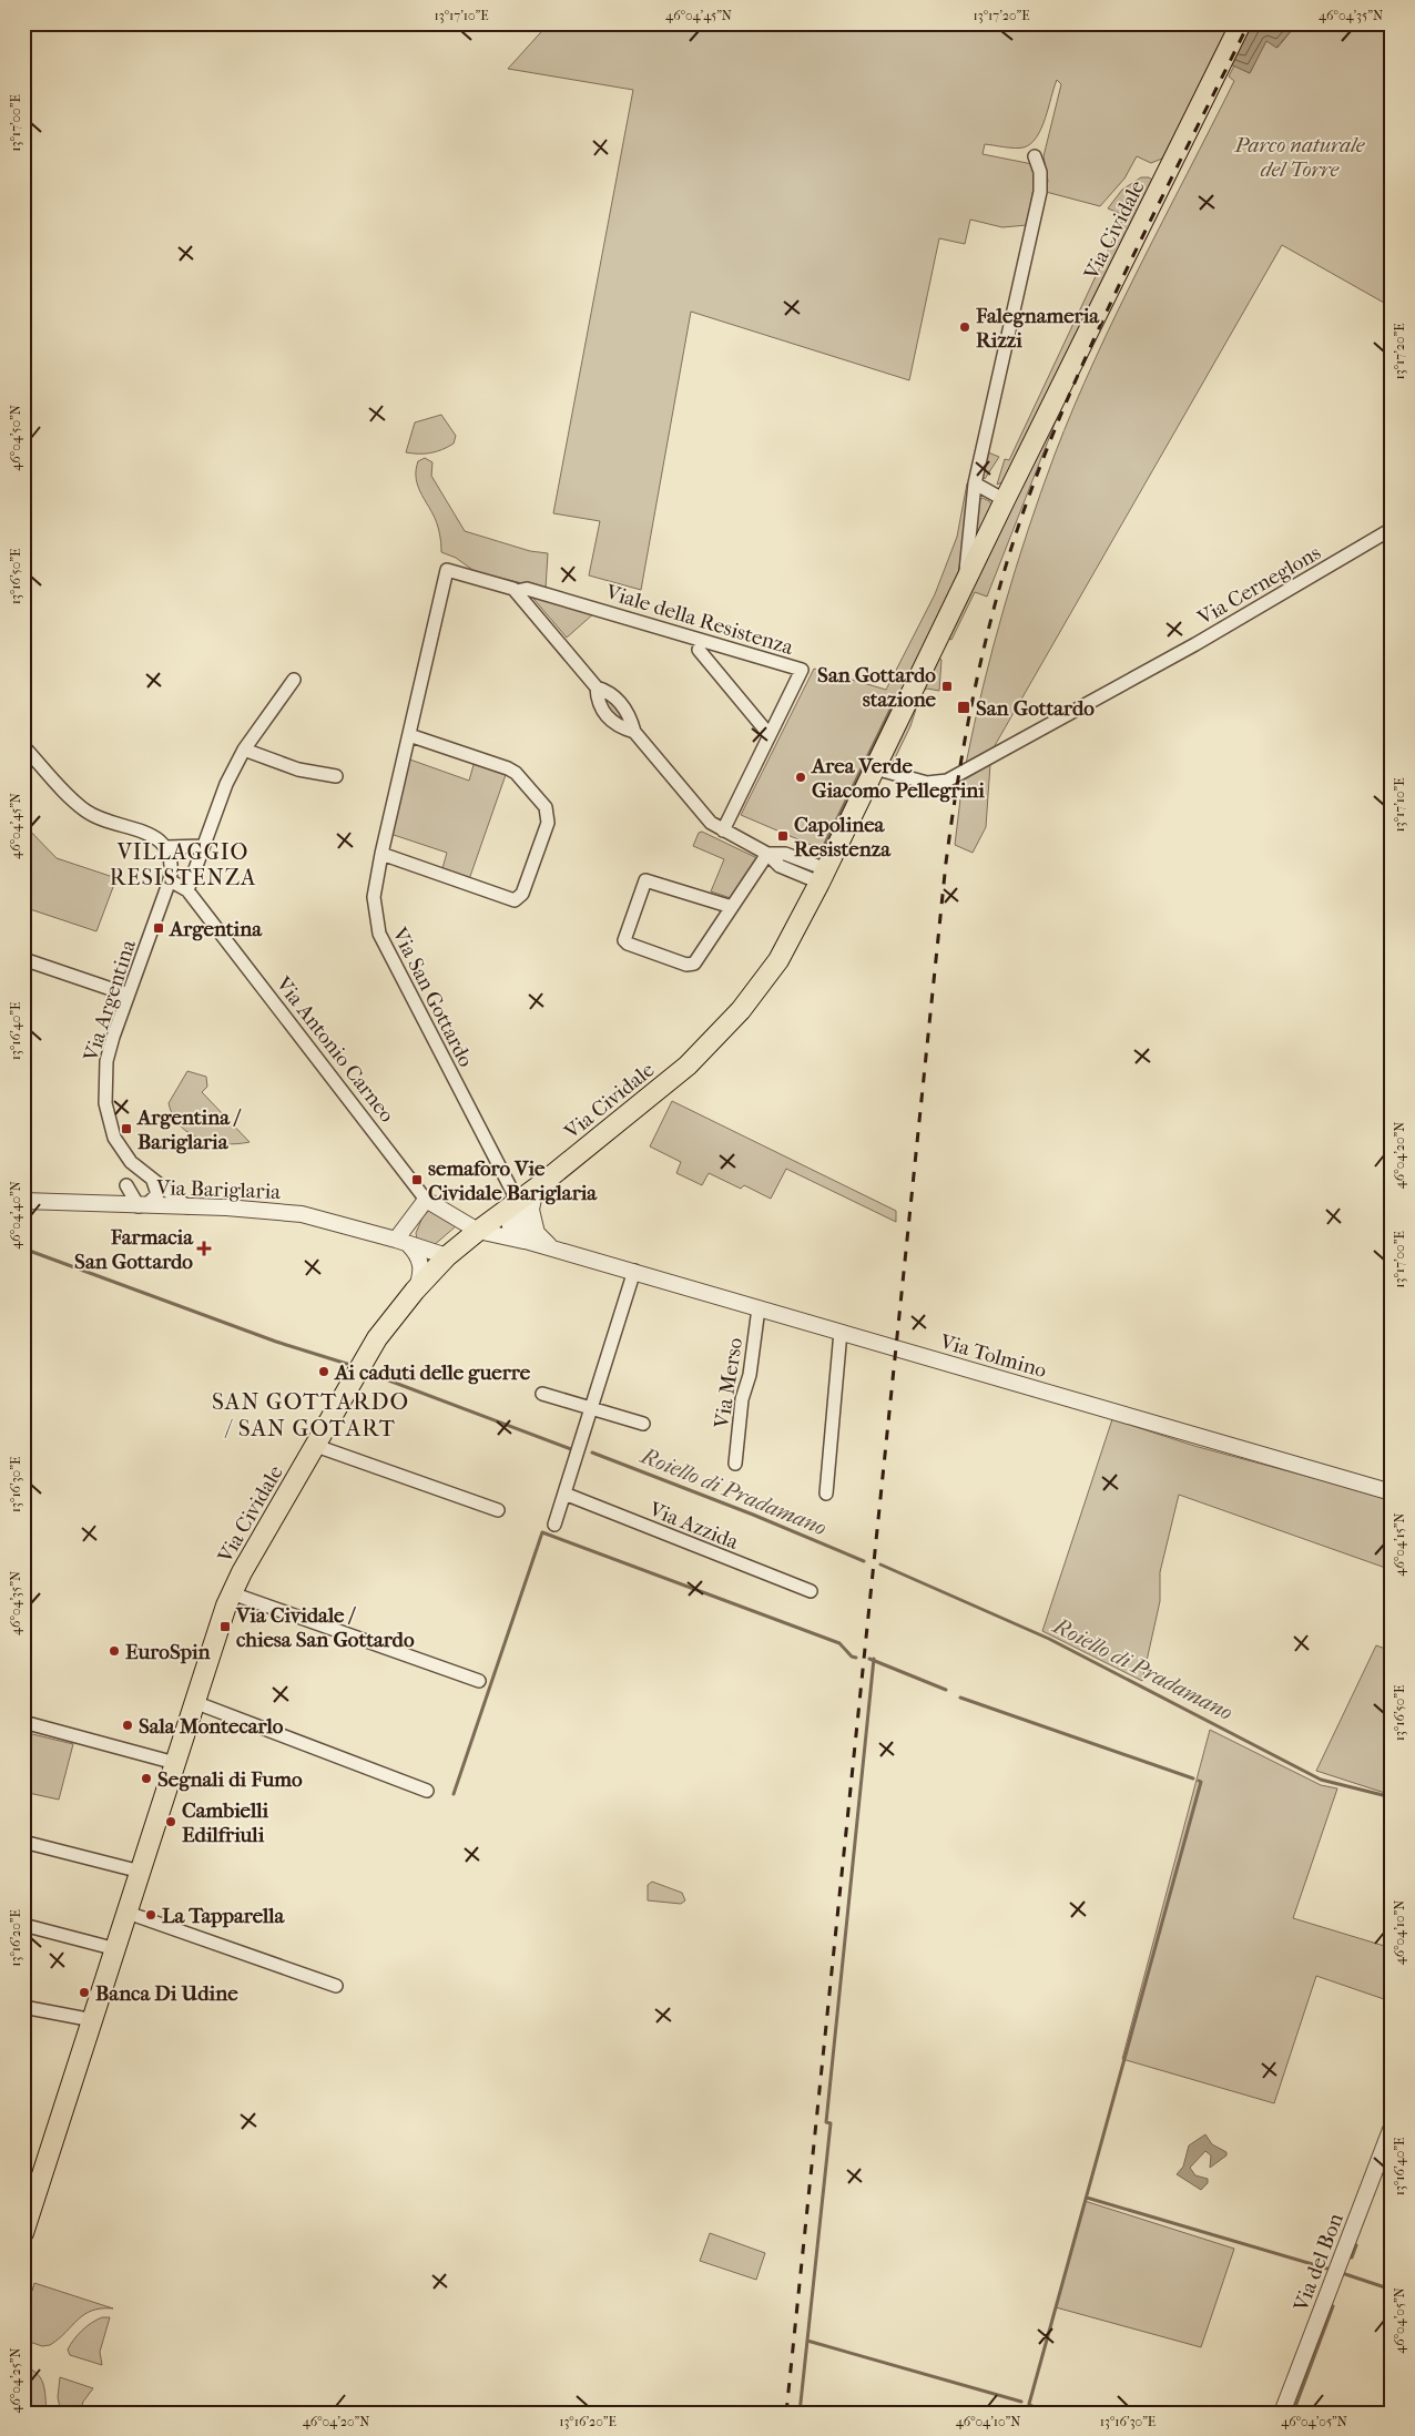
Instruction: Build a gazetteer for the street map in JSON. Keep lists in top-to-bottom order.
{
  "streets": {
    "main road": ["Via Cividale"],
    "street": [
      "Via Cerneglons",
      "Viale della Resistenza",
      "Via San Gottardo",
      "Via Argentina",
      "Via Antonio Carneo",
      "Via Bariglaria",
      "Via Tolmino",
      "Via Merso",
      "Via Azzida",
      "Via del Bon"
    ]
  },
  "crossings": [
    ["Via Cividale", "Via Cerneglons"],
    ["Via Cividale", "Viale della Resistenza"],
    ["Via Cividale", "Via San Gottardo"],
    ["Via Cividale", "Via Antonio Carneo"],
    ["Via Cividale", "Via Bariglaria"],
    ["Via Cividale", "Via Tolmino"],
    ["Viale della Resistenza", "Via San Gottardo"],
    ["Via San Gottardo", "Via Tolmino"],
    ["Via Argentina", "Via Antonio Carneo"],
    ["Via Argentina", "Via Bariglaria"],
    ["Via Antonio Carneo", "Via Tolmino"],
    ["Via Tolmino", "Via Merso"]
  ],
  "districts": ["VILLAGGIO RESISTENZA", "SAN GOTTARDO / SAN GOTART"],
  "water": ["Roiello di Pradamano"],
  "parks": ["Parco naturale del Torre"],
  "places": {
    "other": [
      "Falegnameria Rizzi",
      "Area Verde Giacomo Pellegrini",
      "Ai caduti delle guerre",
      "EuroSpin",
      "Sala Montecarlo",
      "Segnali di Fumo",
      "Cambielli Edilfriuli",
      "La Tapparella",
      "Banca Di Udine"
    ],
    "transit": [
      "San Gottardo stazione",
      "San Gottardo",
      "Capolinea Resistenza",
      "Argentina",
      "Argentina / Bariglaria",
      "semaforo Vie Cividale Bariglaria",
      "Via Cividale / chiesa San Gottardo"
    ],
    "health": ["Farmacia San Gottardo"]
  },
  "coordinates": [
    "13°17'10\"E",
    "46°04'45\"N",
    "13°17'20\"E",
    "46°04'35\"N",
    "13°17'00\"E",
    "46°04'50\"N",
    "13°16'50\"E",
    "13°16'40\"E",
    "46°04'20\"N",
    "46°04'40\"N",
    "13°16'30\"E",
    "46°04'15\"N",
    "46°04'10\"N",
    "13°16'20\"E",
    "46°04'05\"N",
    "46°04'25\"N"
  ]
}
